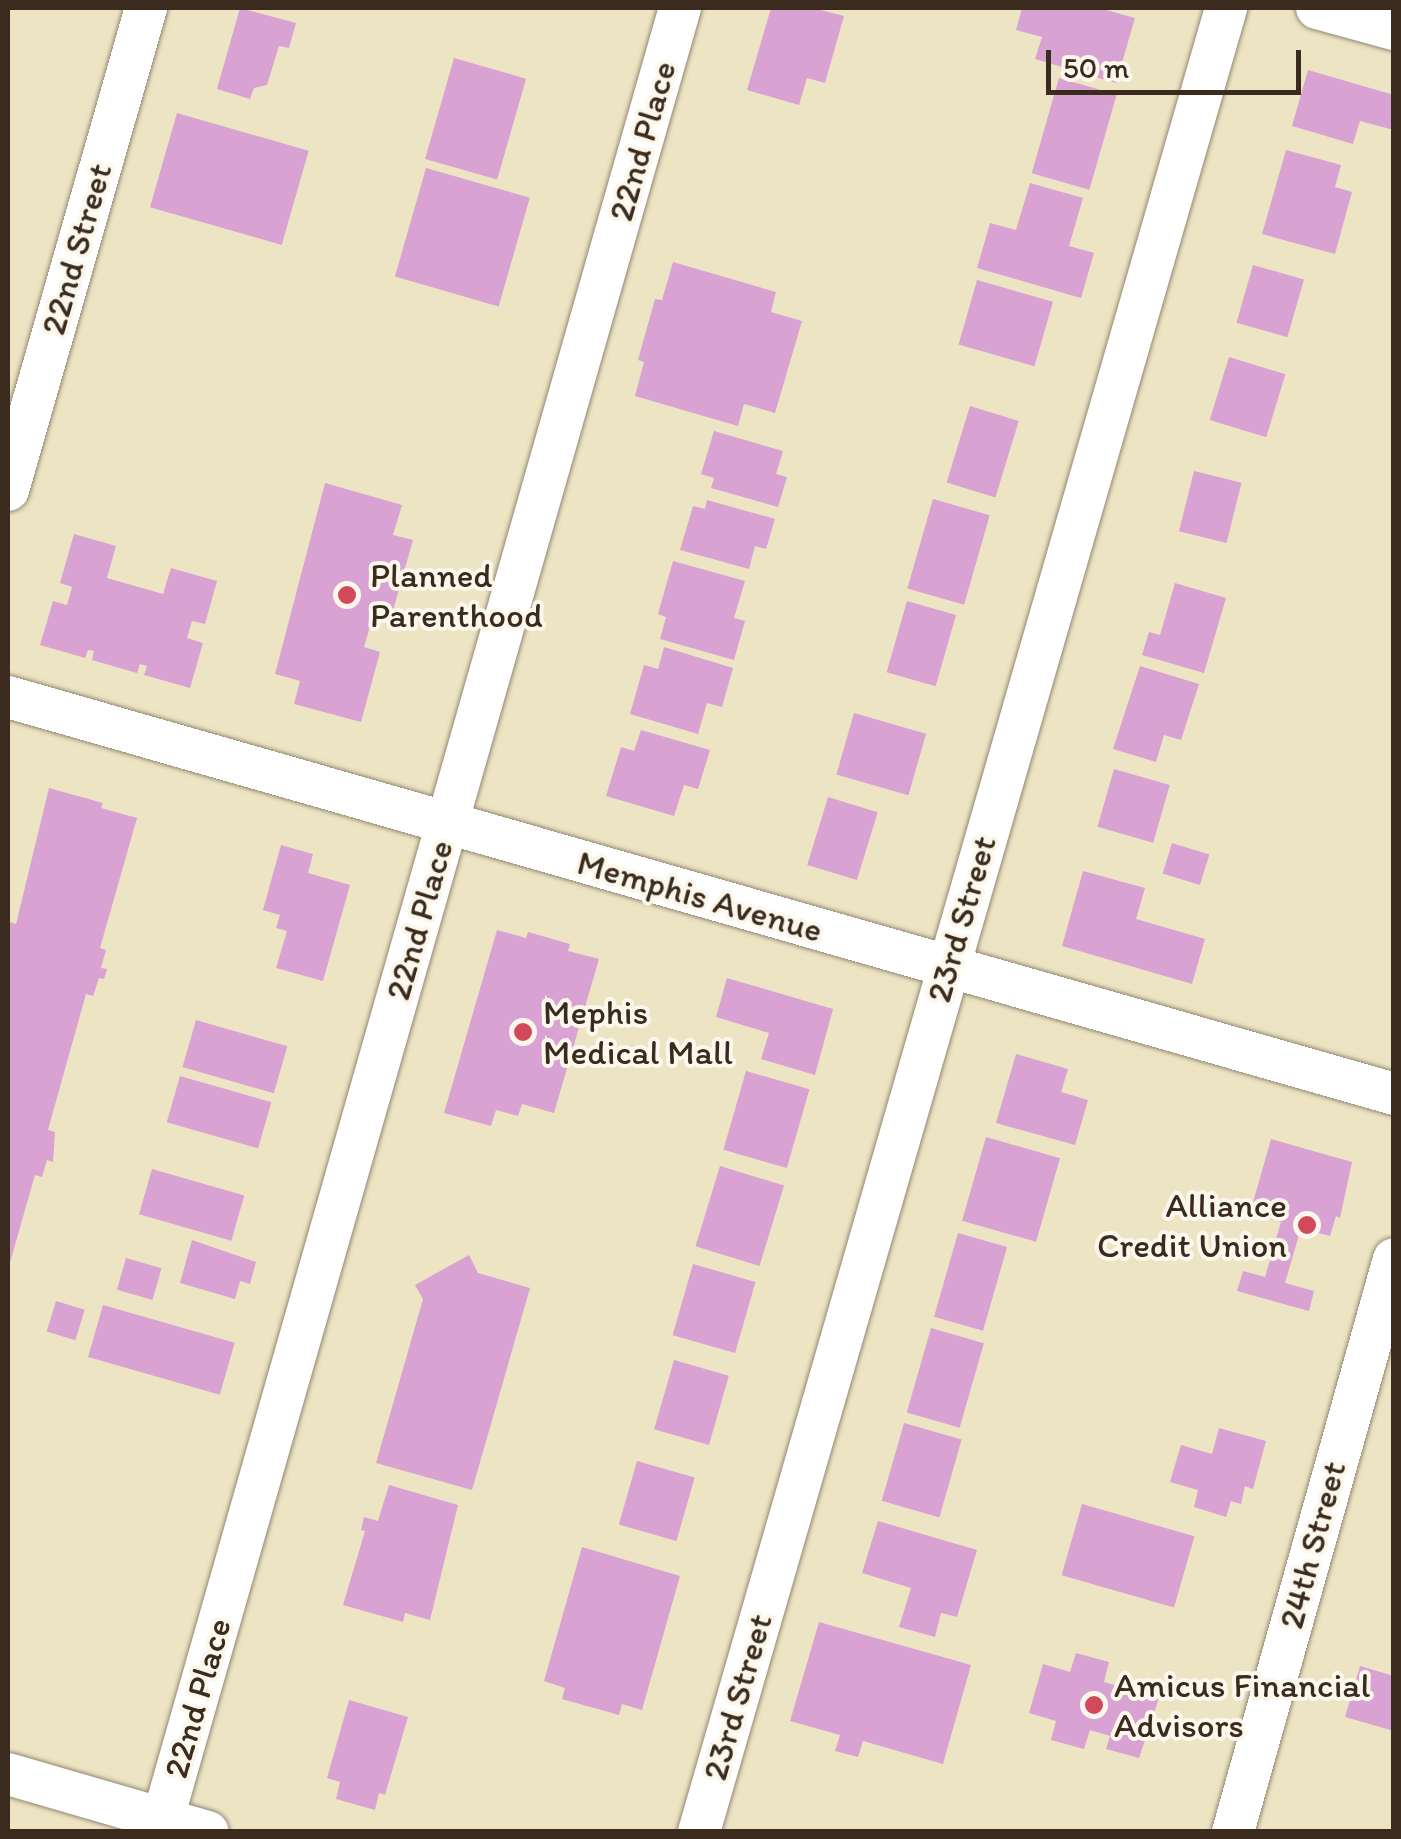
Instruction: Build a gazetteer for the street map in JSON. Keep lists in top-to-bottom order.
{
  "streets": {
    "street": [
      "22nd Place",
      "22nd Street",
      "Memphis Avenue",
      "23rd Street",
      "24th Street"
    ]
  },
  "crossings": [
    ["22nd Place", "Memphis Avenue"],
    ["Memphis Avenue", "23rd Street"]
  ],
  "places": [
    "Planned Parenthood",
    "Mephis Medical Mall",
    "Alliance Credit Union",
    "Amicus Financial Advisors"
  ],
  "scale_bar": "50 m"
}
